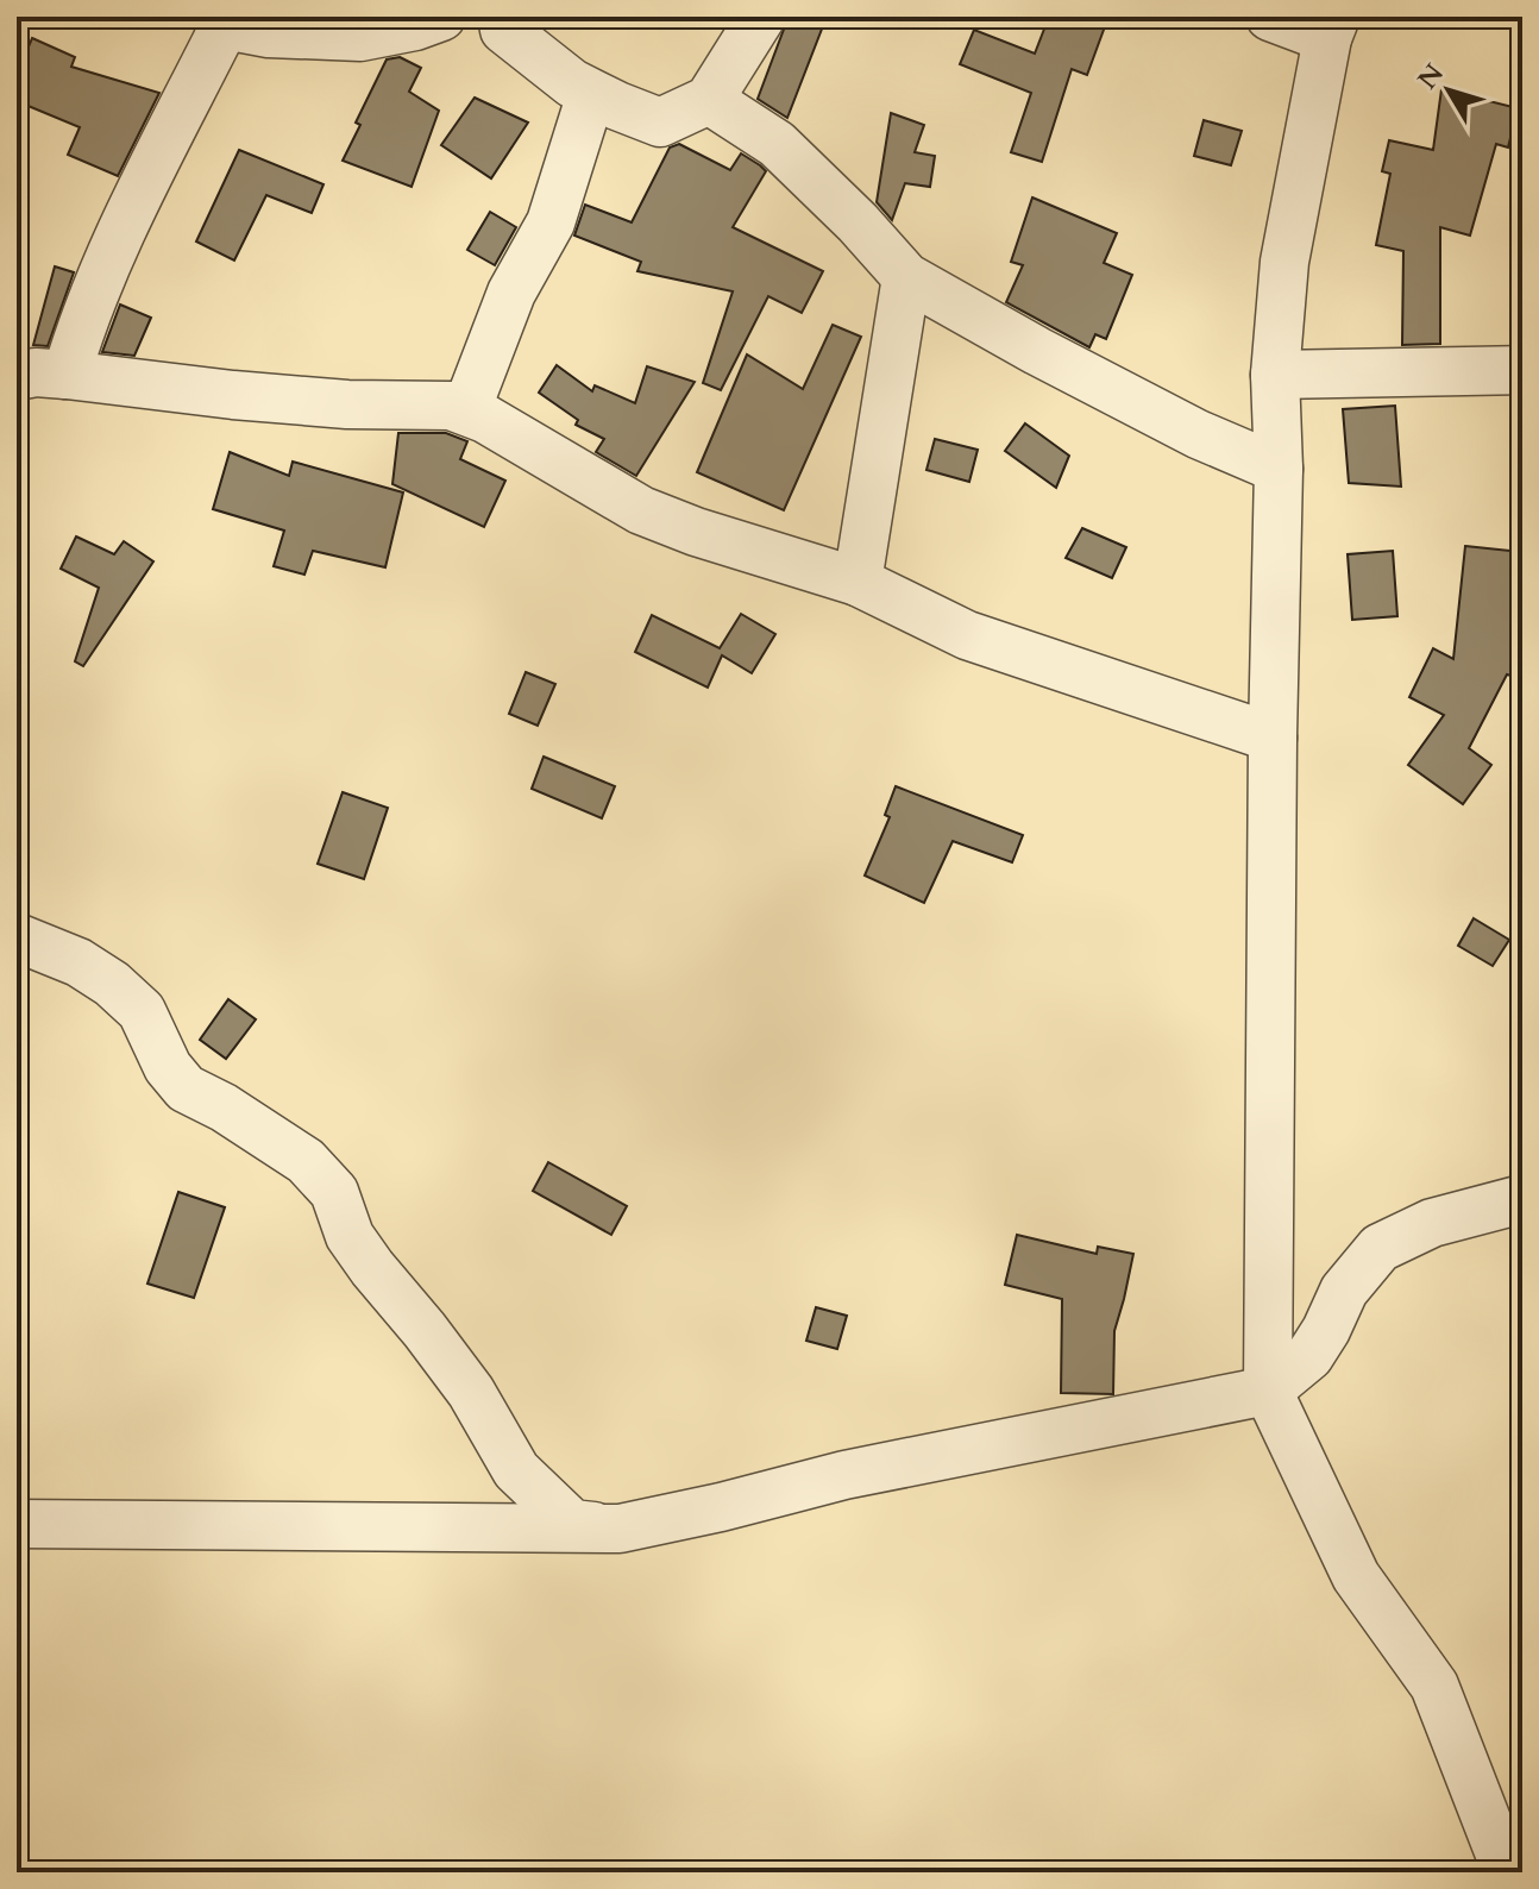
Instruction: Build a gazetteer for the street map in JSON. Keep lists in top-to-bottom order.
{
  "north": "top left"
}
